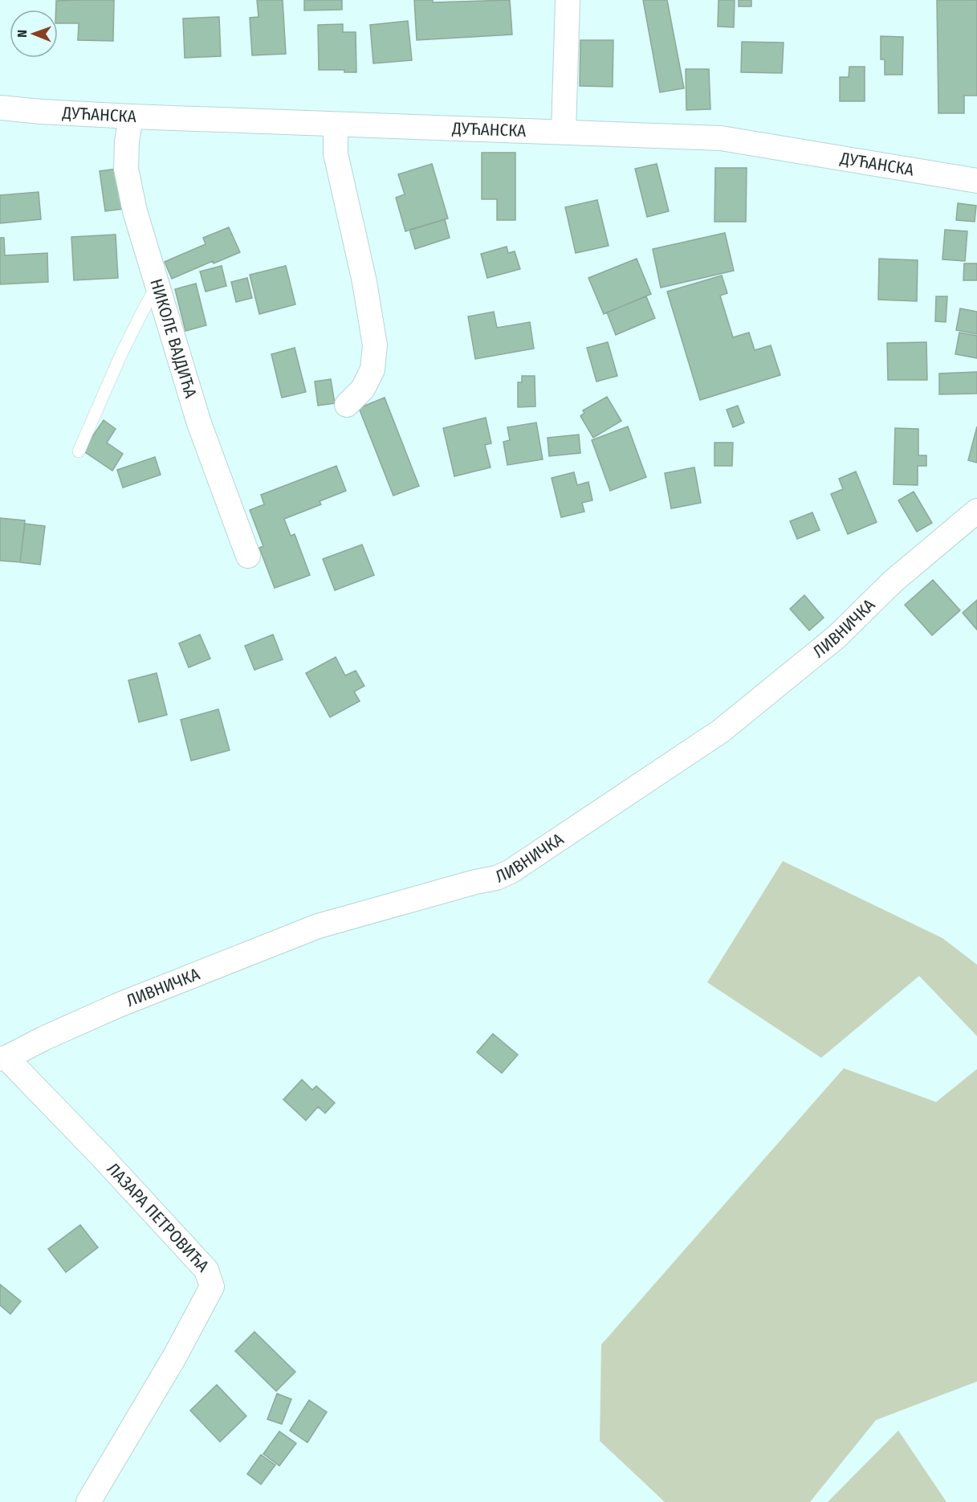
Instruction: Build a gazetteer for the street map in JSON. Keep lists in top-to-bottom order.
{
  "streets": {
    "street": [
      "ДУЋАНСКА",
      "НИКОЛЕ ВАЈДИЋА",
      "ЛИВНИЧКА",
      "ЛАЗАРА ПЕТРОВИЋА"
    ]
  },
  "crossings": [
    ["ДУЋАНСКА", "НИКОЛЕ ВАЈДИЋА"],
    ["ЛИВНИЧКА", "ЛАЗАРА ПЕТРОВИЋА"]
  ],
  "north": "left"
}
